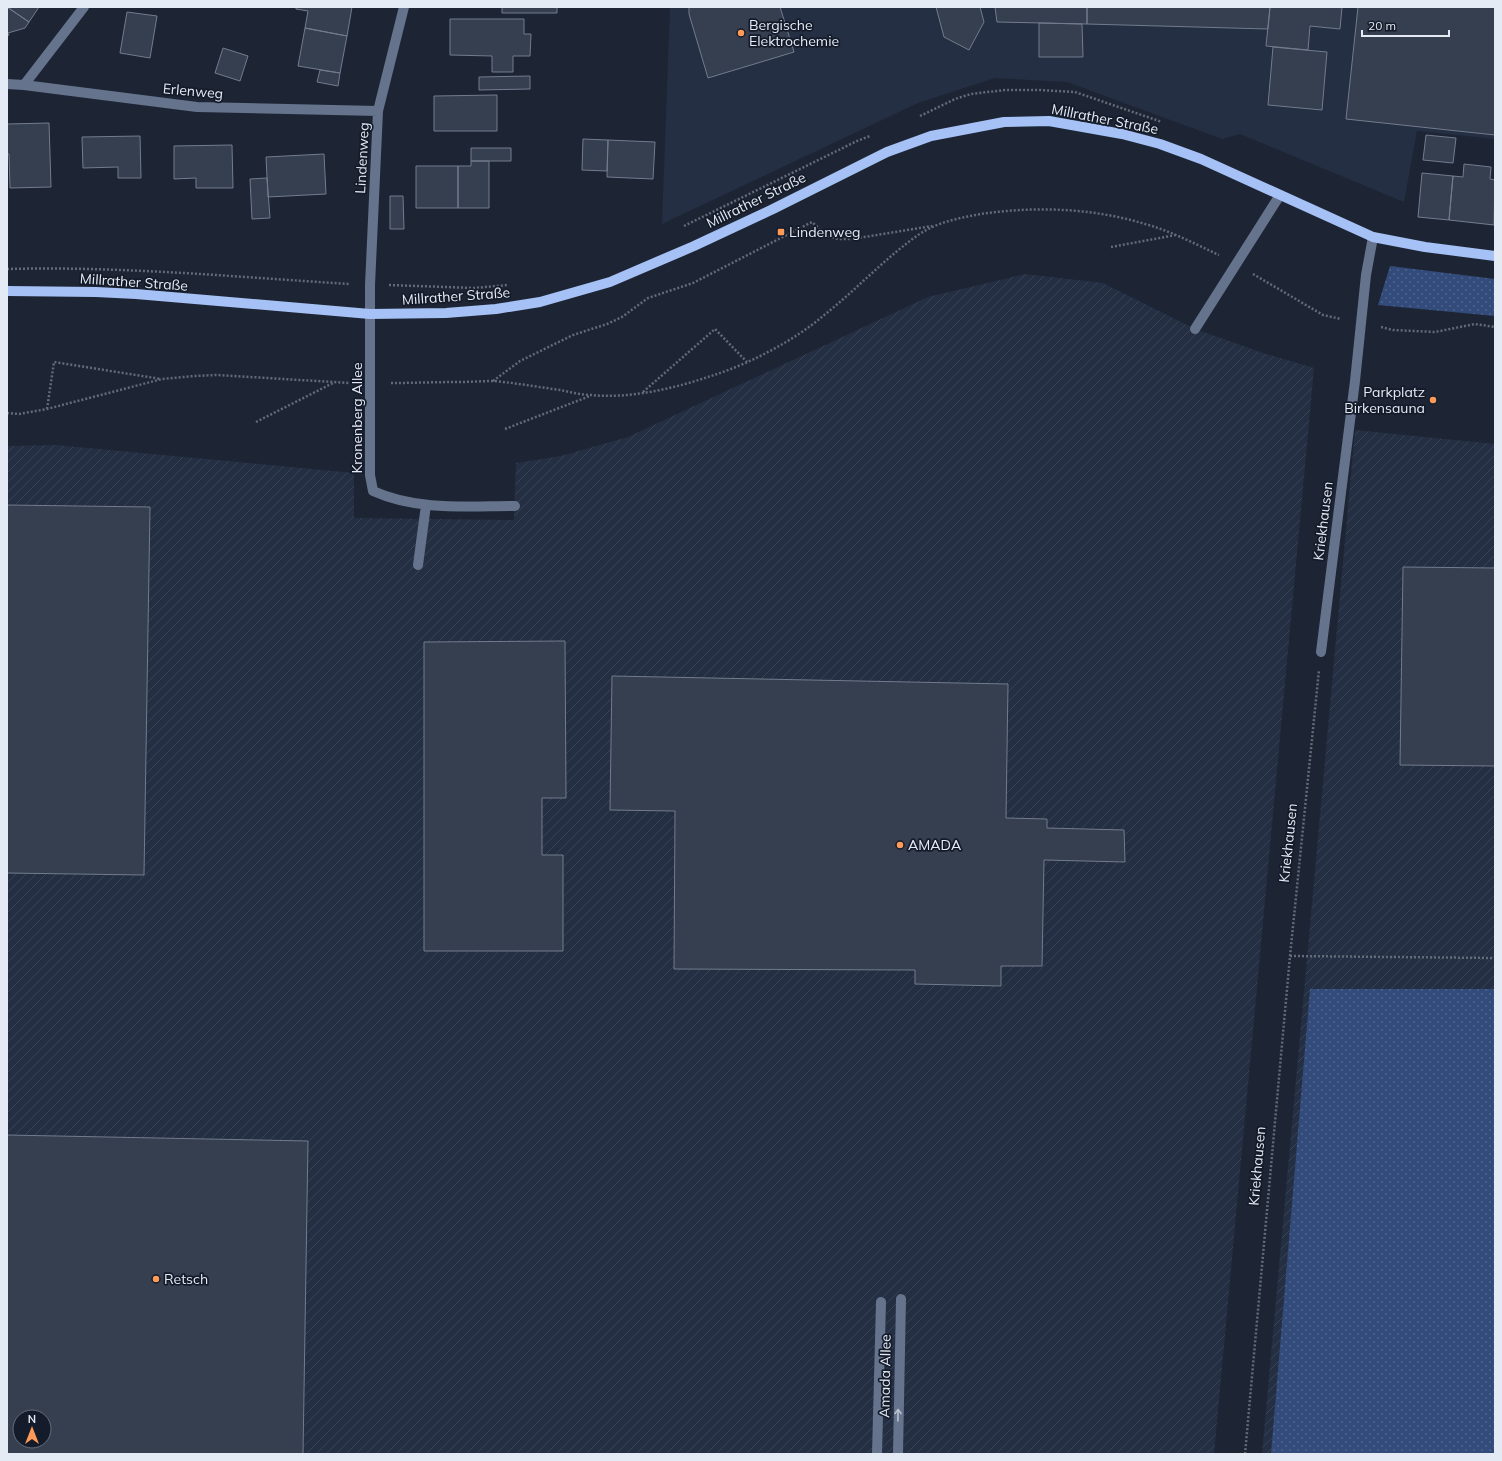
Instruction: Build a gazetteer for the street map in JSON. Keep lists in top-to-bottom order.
{
  "streets": {
    "main road": ["Millrather Straße"],
    "street": [
      "Erlenweg",
      "Lindenweg",
      "Kronenberg Allee",
      "Kriekhausen",
      "Amada Allee"
    ]
  },
  "crossings": [
    ["Erlenweg", "Lindenweg"],
    ["Millrather Straße", "Lindenweg"],
    ["Millrather Straße", "Kronenberg Allee"],
    ["Millrather Straße", "Kriekhausen"],
    ["Lindenweg", "Kronenberg Allee"]
  ],
  "places": {
    "other": [
      "Bergische Elektrochemie",
      "Parkplatz Birkensauna",
      "AMADA",
      "Retsch"
    ],
    "transit": ["Lindenweg"]
  },
  "scale_bar": "20 m",
  "north": "top"
}
